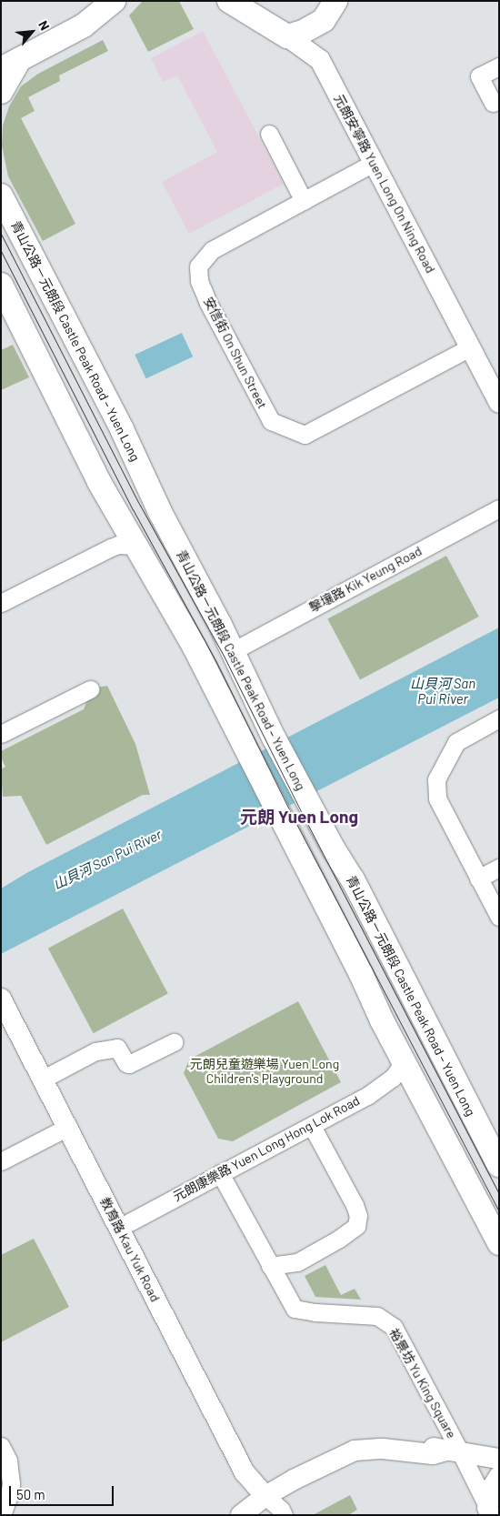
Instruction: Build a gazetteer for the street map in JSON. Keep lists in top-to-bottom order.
{
  "streets": {
    "main road": ["元朗安寧路 Yuen Long On Ning Road", "青山公路－元朗段 Castle Peak Road – Yuen Long"],
    "street": [
      "安信街 On Shun Street",
      "擊壤路 Kik Yeung Road",
      "元朗康樂路 Yuen Long Hong Lok Road",
      "教育路 Kau Yuk Road",
      "裕景坊 Yu King Square"
    ]
  },
  "crossings": [
    ["元朗安寧路 Yuen Long On Ning Road", "安信街 On Shun Street"],
    ["青山公路－元朗段 Castle Peak Road – Yuen Long", "擊壤路 Kik Yeung Road"],
    ["元朗康樂路 Yuen Long Hong Lok Road", "教育路 Kau Yuk Road"]
  ],
  "districts": ["元朗 Yuen Long"],
  "water": ["山貝河 San Pui River"],
  "parks": ["元朗兒童遊樂場 Yuen Long Children's Playground"],
  "scale_bar": "50 m",
  "north": "top right"
}
